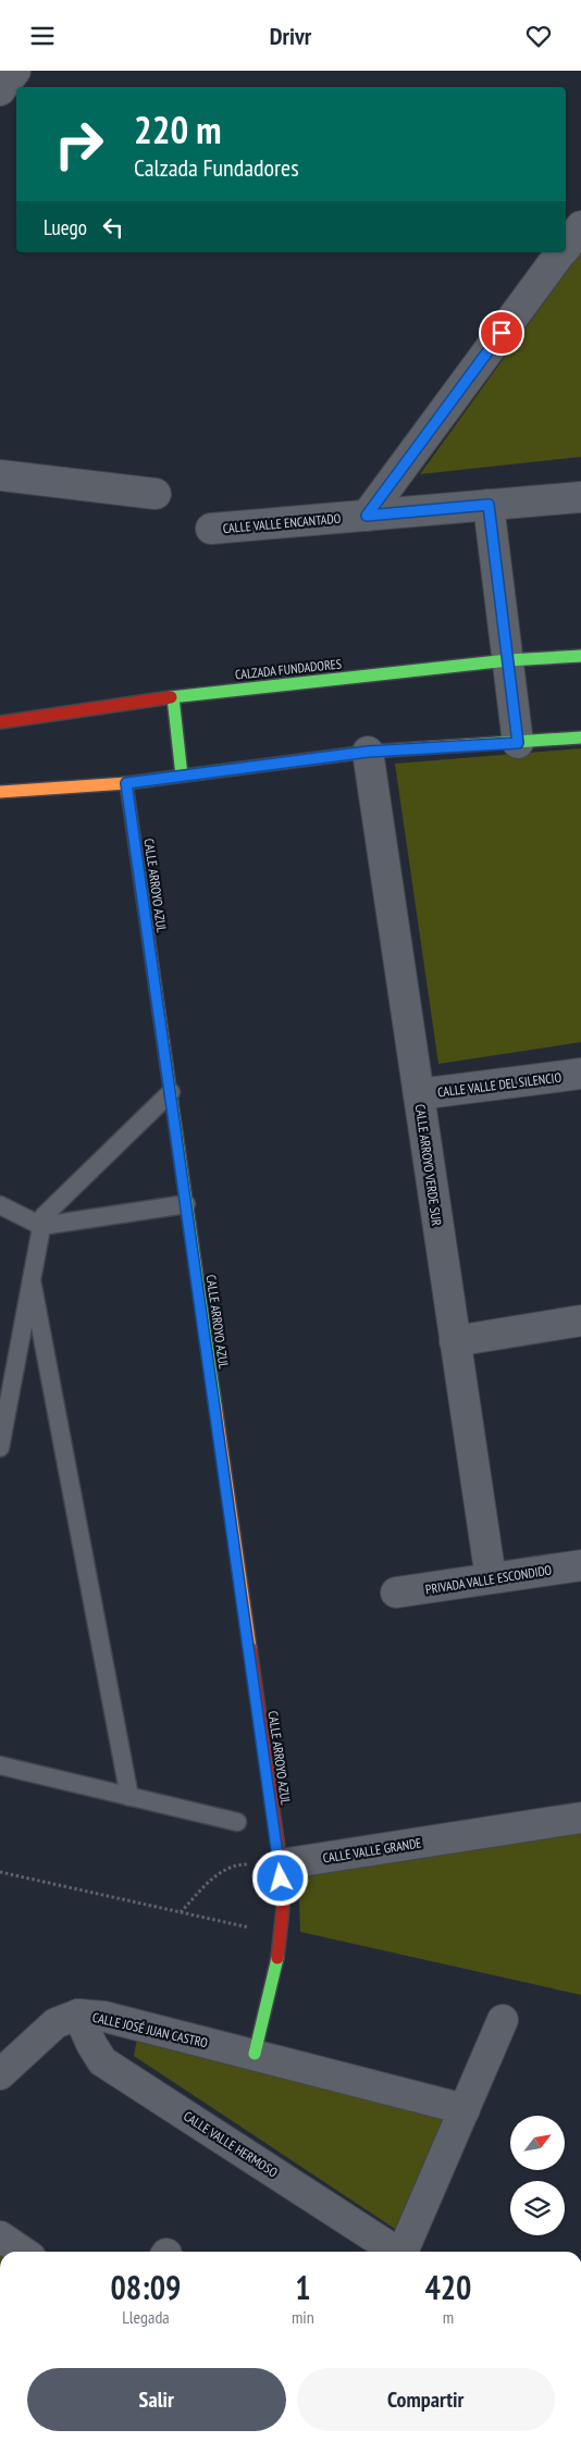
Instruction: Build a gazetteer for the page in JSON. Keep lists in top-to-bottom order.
{
  "streets": {
    "street": [
      "CALLE VALLE ENCANTADO",
      "CALZADA FUNDADORES",
      "CALLE ARROYO AZUL",
      "CALLE VALLE DEL SILENCIO",
      "CALLE ARROYO VERDE SUR",
      "PRIVADA VALLE ESCONDIDO",
      "CALLE VALLE GRANDE",
      "CALLE JOSÉ JUAN CASTRO",
      "CALLE VALLE HERMOSO"
    ]
  },
  "crossings": [
    ["CALLE ARROYO AZUL", "CALLE VALLE GRANDE"],
    ["CALLE VALLE DEL SILENCIO", "CALLE ARROYO VERDE SUR"],
    ["CALLE ARROYO VERDE SUR", "PRIVADA VALLE ESCONDIDO"],
    ["CALLE JOSÉ JUAN CASTRO", "CALLE VALLE HERMOSO"]
  ],
  "north": "top right",
  "page": {
    "header": "Drivr",
    "turn": ["220 m", "Calzada Fundadores"],
    "then": "Luego",
    "eta": [
      "08:09",
      "Llegada",
      "1",
      "min",
      "420",
      "m"
    ],
    "buttons": ["Salir", "Compartir"]
  }
}
